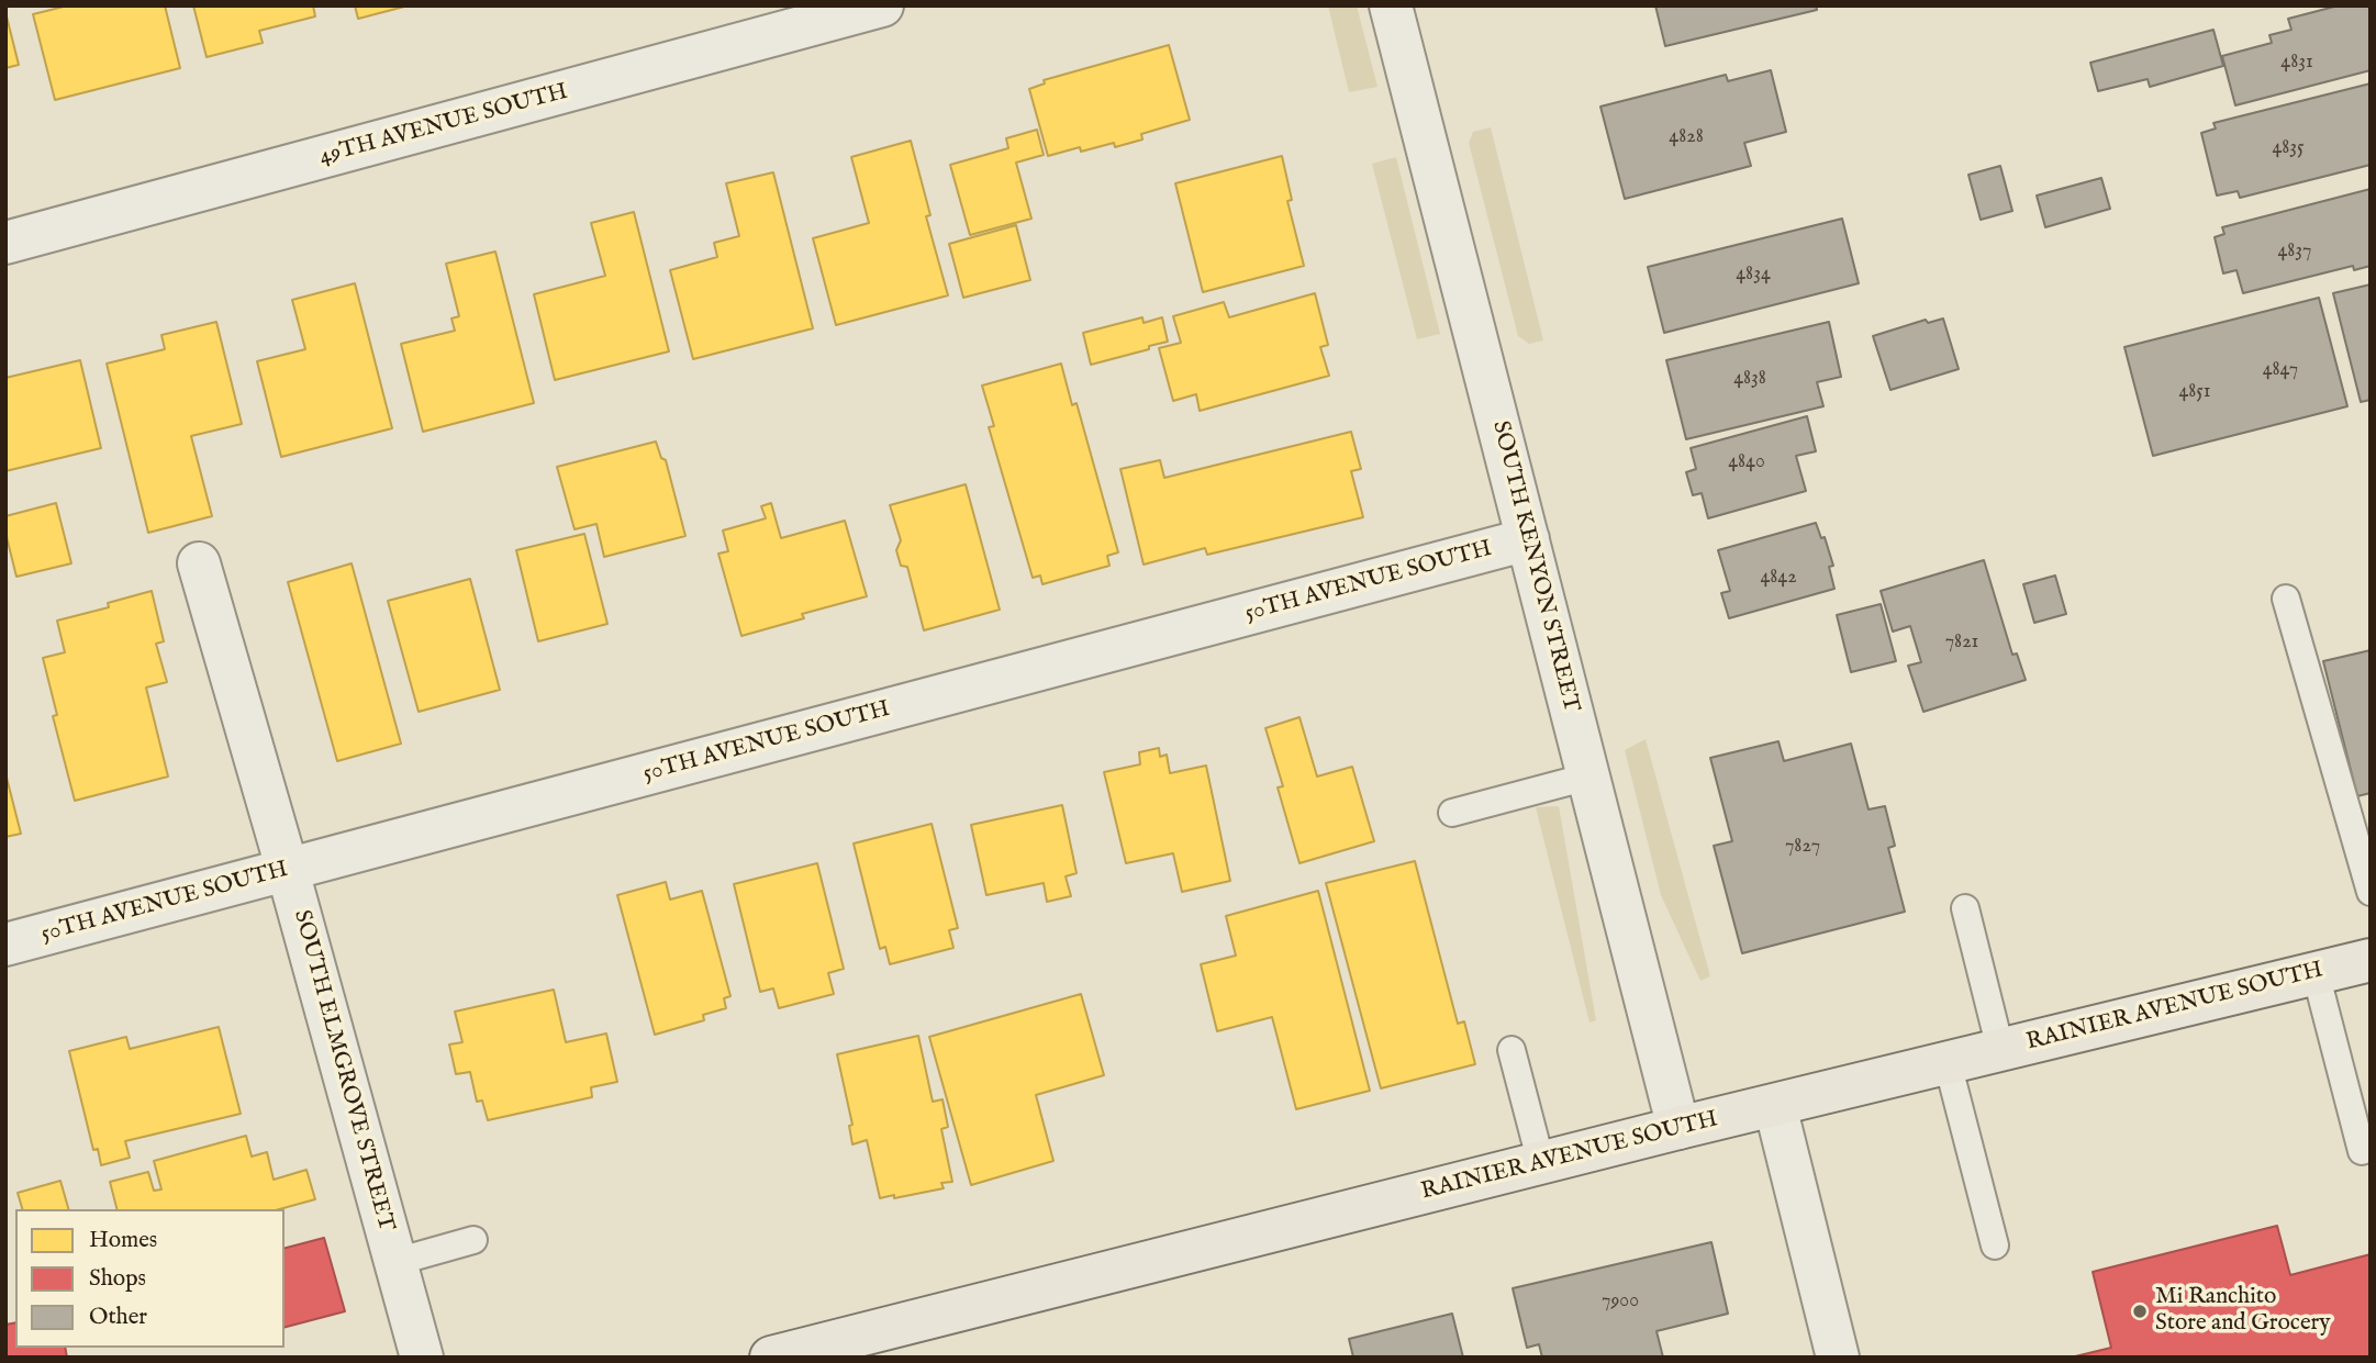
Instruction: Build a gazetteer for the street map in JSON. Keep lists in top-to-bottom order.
{
  "streets": {
    "main road": ["RAINIER AVENUE SOUTH"],
    "street": [
      "49TH AVENUE SOUTH",
      "SOUTH KENYON STREET",
      "50TH AVENUE SOUTH",
      "SOUTH ELMGROVE STREET"
    ]
  },
  "crossings": [
    ["SOUTH KENYON STREET", "50TH AVENUE SOUTH"],
    ["SOUTH KENYON STREET", "RAINIER AVENUE SOUTH"],
    ["50TH AVENUE SOUTH", "SOUTH ELMGROVE STREET"]
  ],
  "places": ["Mi Ranchito Store and Grocery"],
  "house_numbers": [
    "4831",
    "4828",
    "4835",
    "4837",
    "4834",
    "4847",
    "4838",
    "4851",
    "4840",
    "4842",
    "7821",
    "7827",
    "7900"
  ],
  "legend": ["Homes", "Shops", "Other"]
}
